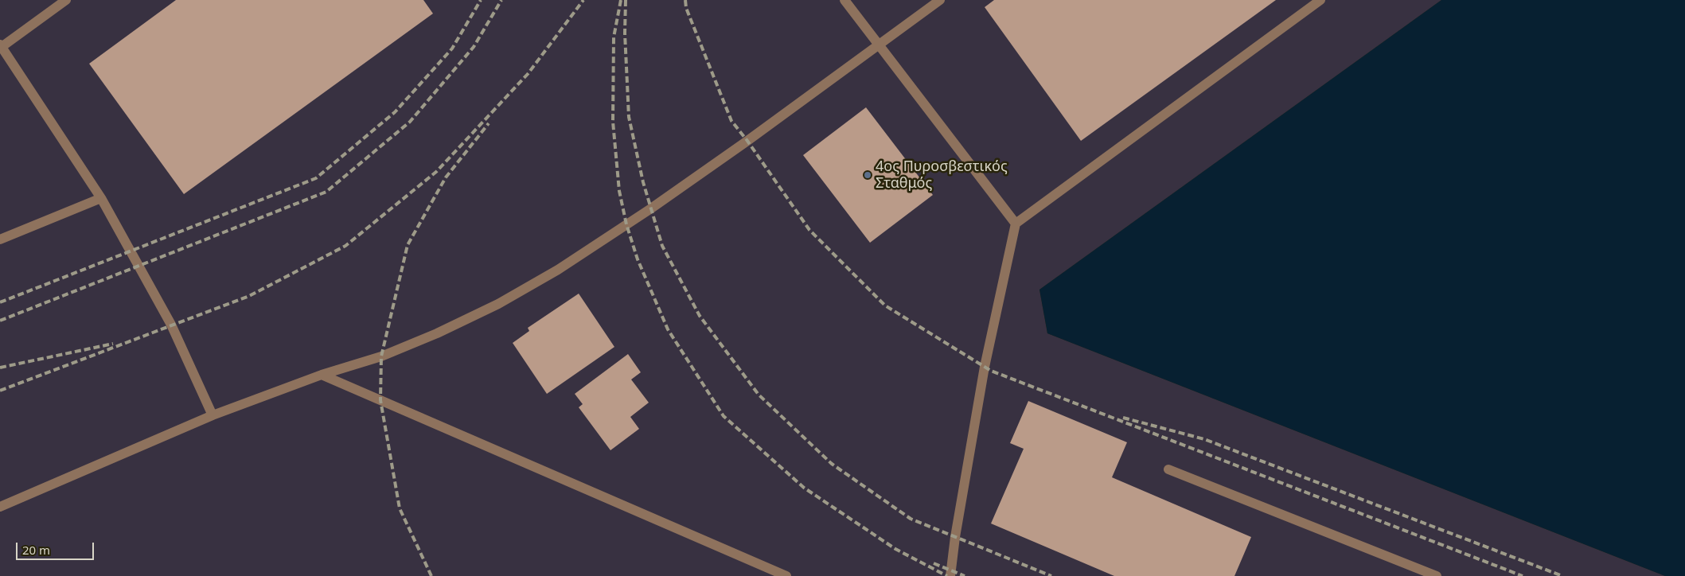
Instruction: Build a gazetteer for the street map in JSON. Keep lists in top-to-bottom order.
{
  "places": ["4ος Πυροσβεστικός Σταθμός"],
  "scale_bar": "20 m"
}
